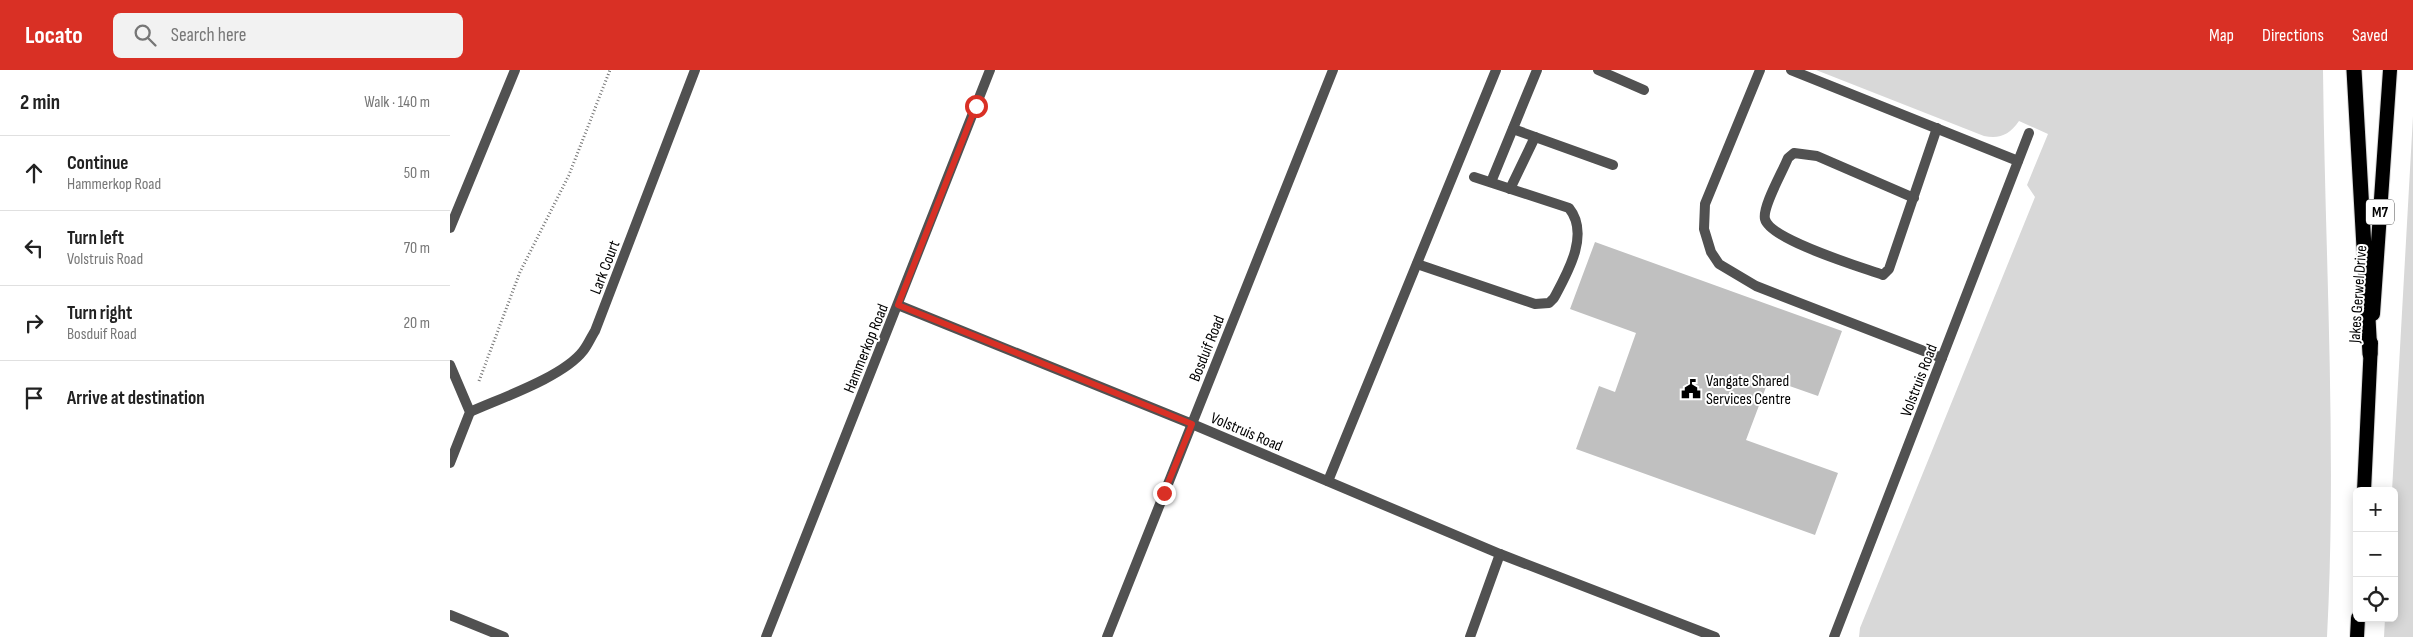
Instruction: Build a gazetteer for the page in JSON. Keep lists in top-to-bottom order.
{
  "streets": {
    "highway": ["M7", "Jakes Gerwel Drive"],
    "street": [
      "Lark Court",
      "Hammerkop Road",
      "Bosduif Road",
      "Volstruis Road"
    ]
  },
  "crossings": [
    ["Hammerkop Road", "Volstruis Road"],
    ["Bosduif Road", "Volstruis Road"]
  ],
  "places": {
    "public building": ["Vangate Shared Services Centre"]
  },
  "page": {
    "header": "Locato",
    "search": "Search here",
    "nav": ["Map", "Directions", "Saved"],
    "heading": ["2 min", "Walk · 140 m"],
    "list": [
      ["Continue", "Hammerkop Road", "50 m"],
      ["Turn left", "Volstruis Road", "70 m"],
      ["Turn right", "Bosduif Road", "20 m"],
      "Arrive at destination"
    ],
    "map_buttons": ["+", "−"]
  }
}
